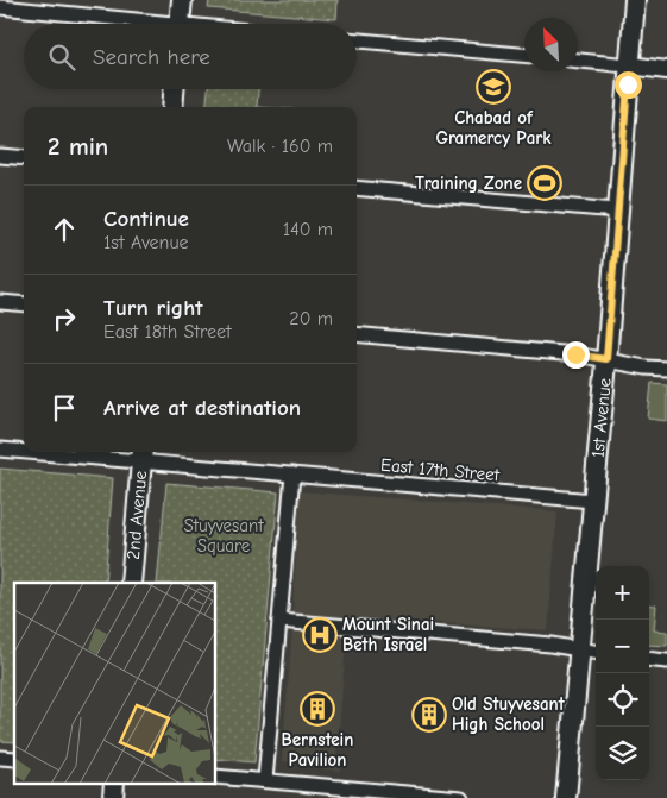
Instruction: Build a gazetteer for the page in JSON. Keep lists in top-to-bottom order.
{
  "streets": {
    "main road": ["1st Avenue", "2nd Avenue"],
    "street": ["East 17th Street"]
  },
  "crossings": [
    ["1st Avenue", "East 17th Street"],
    ["East 17th Street", "2nd Avenue"]
  ],
  "parks": ["Stuyvesant Square"],
  "places": {
    "school or university": ["Chabad of Gramercy Park"],
    "sports": ["Training Zone"],
    "hospital": ["Mount Sinai Beth Israel"],
    "building": ["Bernstein Pavilion", "Old Stuyvesant High School"]
  },
  "north": "top left",
  "page": {
    "search": "Search here",
    "heading": ["2 min", "Walk · 160 m"],
    "list": [
      ["Continue", "1st Avenue", "140 m"],
      ["Turn right", "East 18th Street", "20 m"],
      "Arrive at destination"
    ],
    "map_buttons": ["+", "−"]
  }
}
